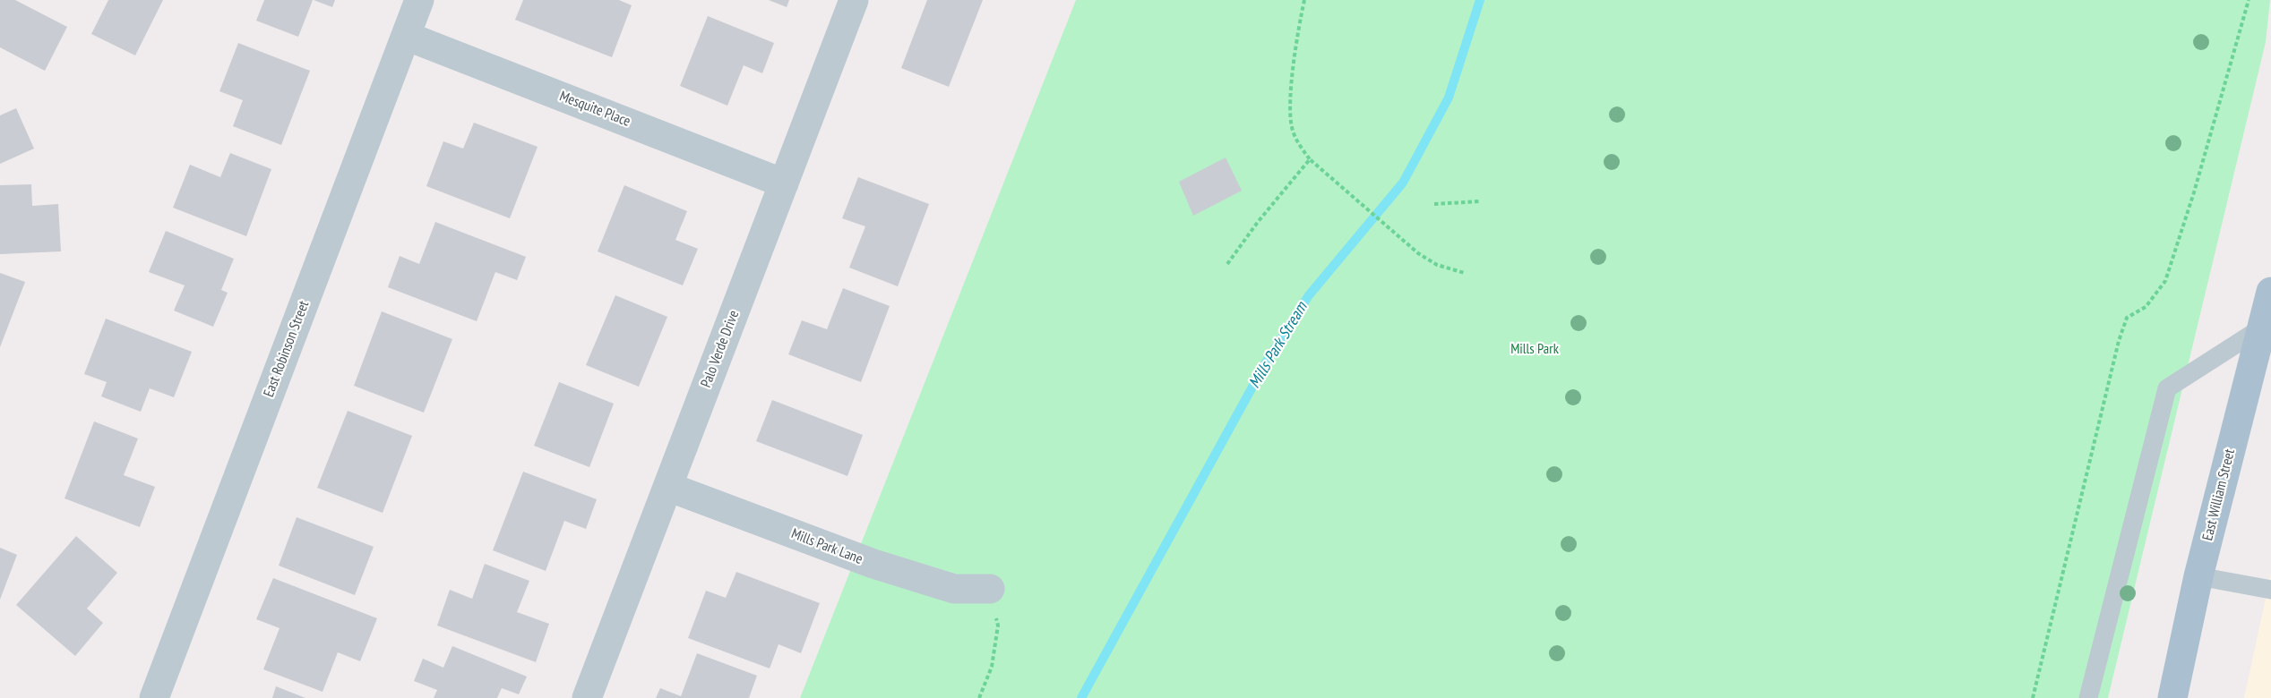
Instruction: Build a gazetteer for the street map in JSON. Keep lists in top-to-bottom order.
{
  "streets": {
    "main road": ["East William Street"],
    "street": [
      "Mesquite Place",
      "East Robinson Street",
      "Palo Verde Drive",
      "Mills Park Lane"
    ]
  },
  "crossings": [
    ["Mesquite Place", "East Robinson Street"],
    ["Mesquite Place", "Palo Verde Drive"],
    ["Palo Verde Drive", "Mills Park Lane"]
  ],
  "water": ["Mills Park Stream"],
  "parks": ["Mills Park"]
}
